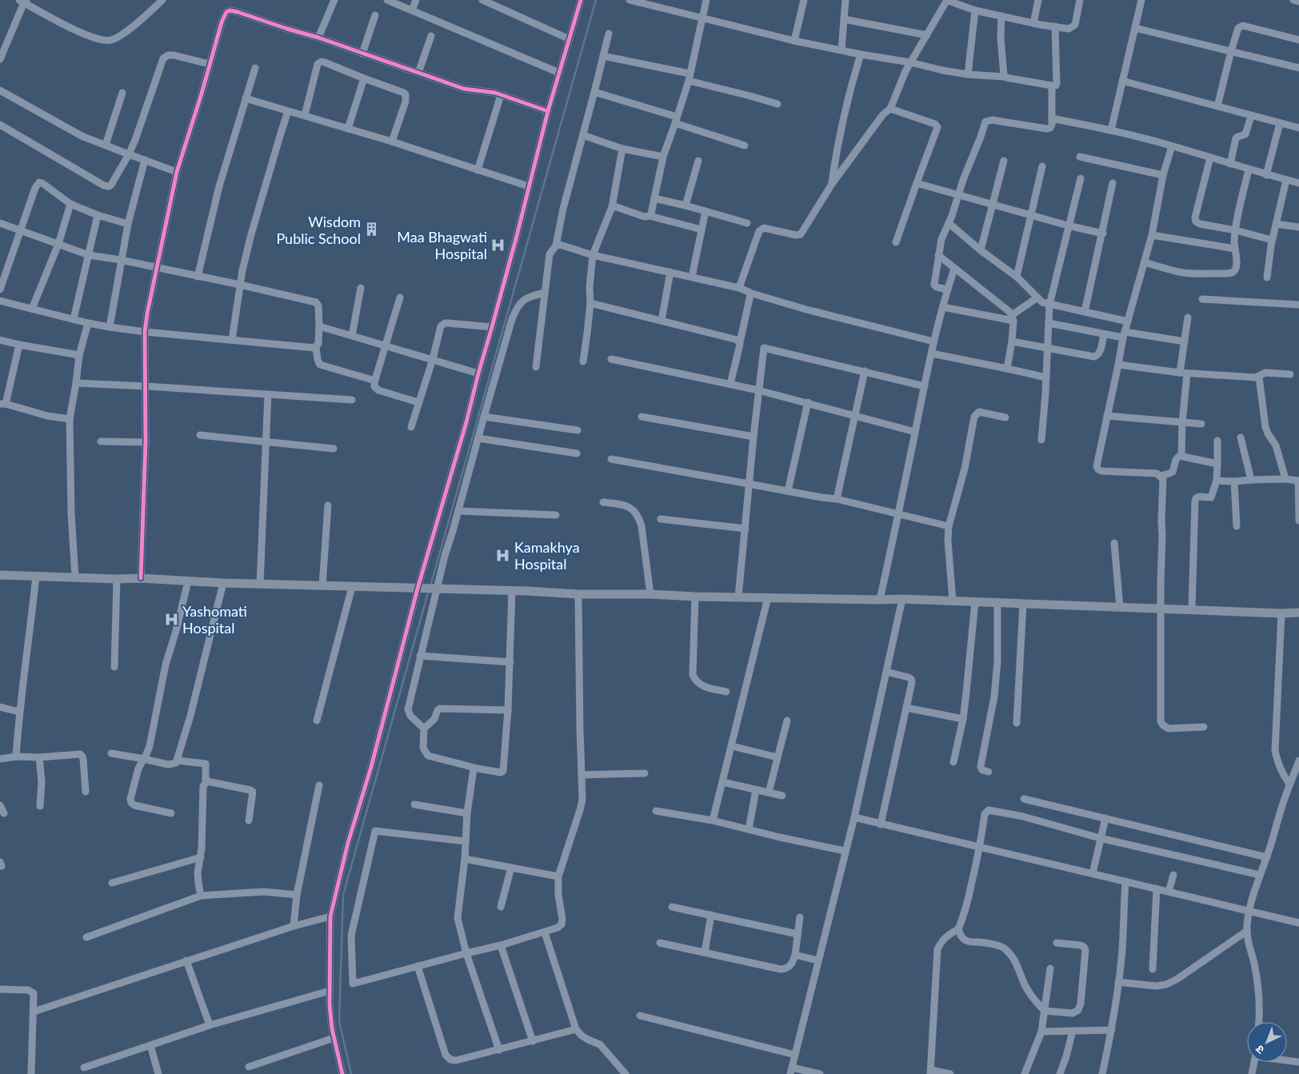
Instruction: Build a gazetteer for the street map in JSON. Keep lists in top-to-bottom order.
{
  "places": {
    "building": ["Wisdom Public School"],
    "hospital": ["Maa Bhagwati Hospital", "Kamakhya Hospital", "Yashomati Hospital"]
  },
  "north": "bottom left"
}
